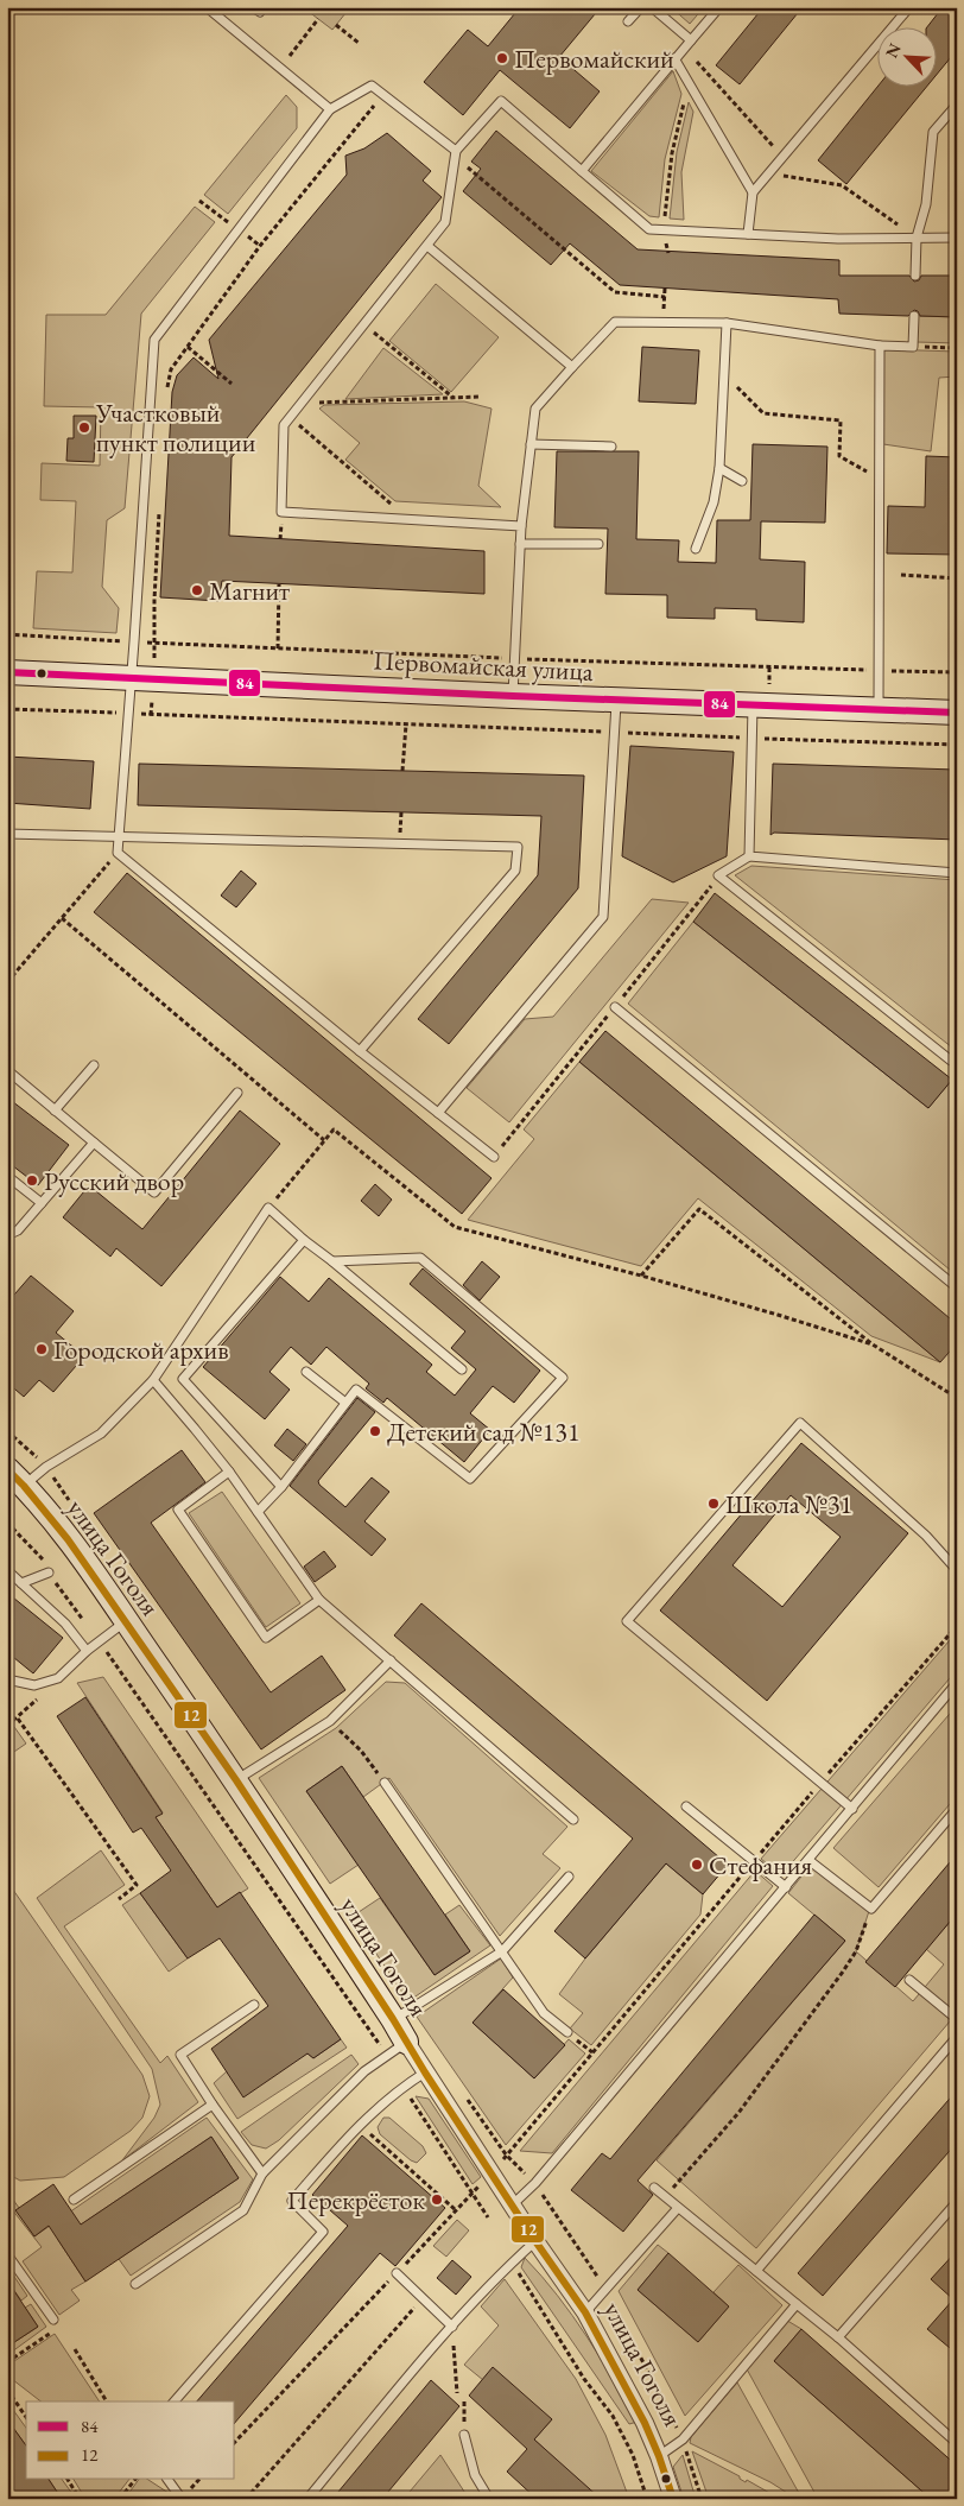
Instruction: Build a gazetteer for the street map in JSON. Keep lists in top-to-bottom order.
{
  "streets": {
    "street": ["Первомайская улица", "улица Гоголя"]
  },
  "places": [
    "Первомайский",
    "Участковый пункт полиции",
    "Магнит",
    "Русский двор",
    "Городской архив",
    "Детский сад №131",
    "Школа №31",
    "Стефания",
    "Перекрёсток"
  ],
  "lines": ["transit line 84", "transit line 12"],
  "legend": ["84", "12"],
  "north": "top left"
}
